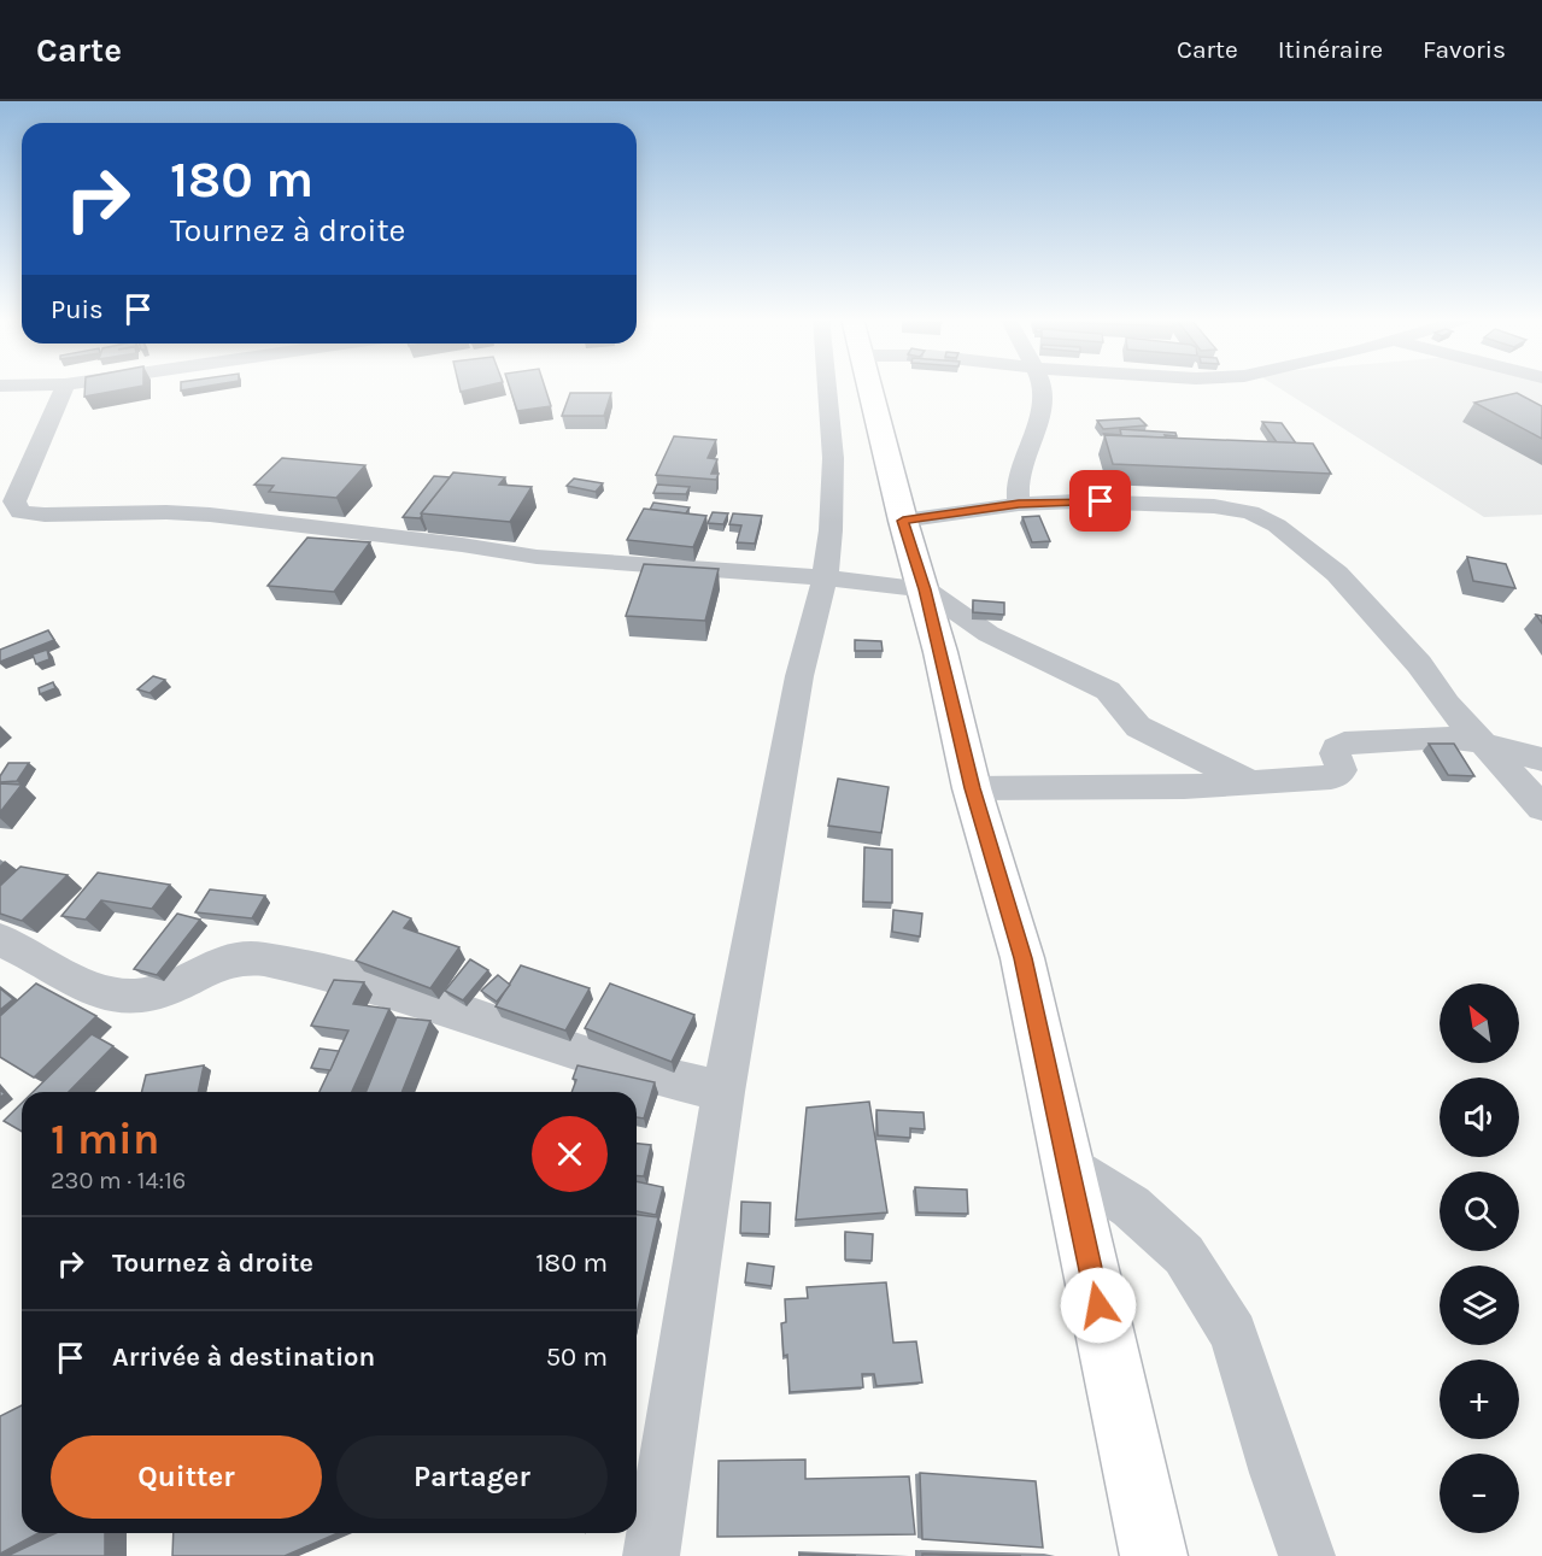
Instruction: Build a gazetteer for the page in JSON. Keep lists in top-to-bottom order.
{
  "north": "top left",
  "page": {
    "header": "Carte",
    "nav": ["Carte", "Itinéraire", "Favoris"],
    "turn": ["180 m", "Tournez à droite"],
    "then": "Puis",
    "map_buttons": ["+", "−"],
    "heading": ["1 min", "230 m · 14:16"],
    "list": [
      {
        "name": "Tournez à droite",
        "value": "180 m"
      },
      {
        "name": "Arrivée à destination",
        "value": "50 m"
      }
    ],
    "buttons": ["Quitter", "Partager"]
  }
}
